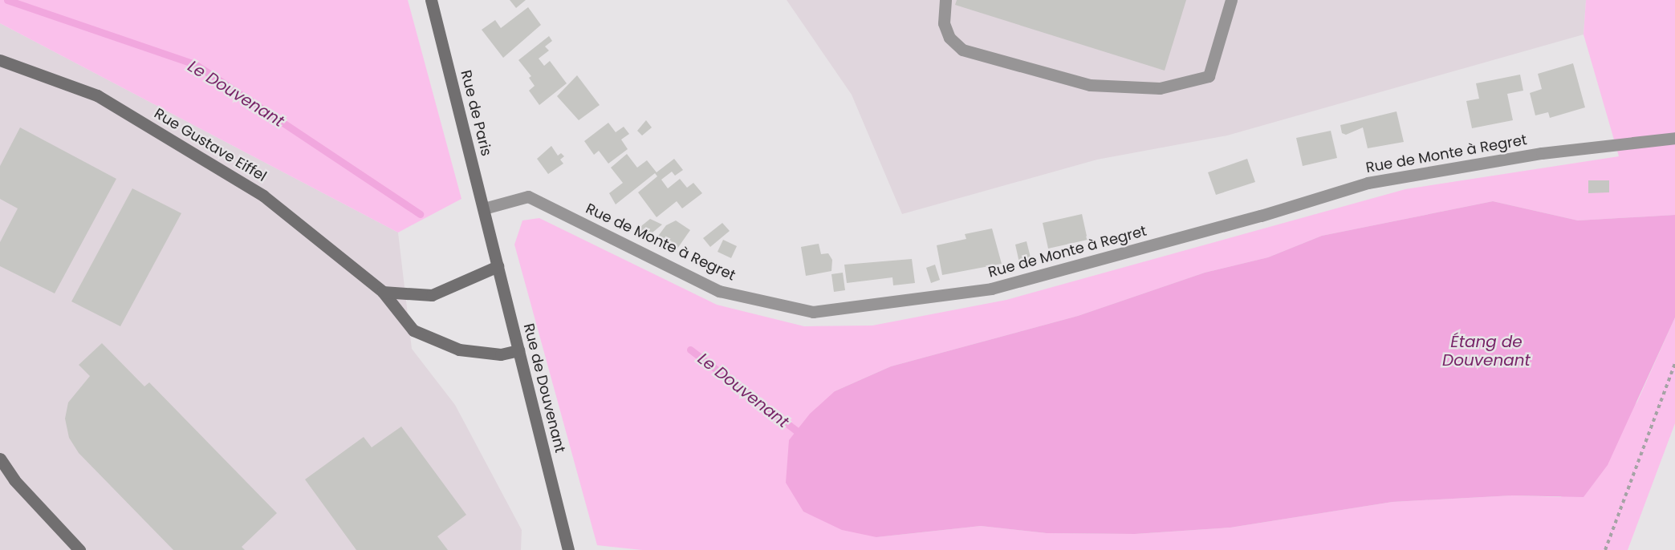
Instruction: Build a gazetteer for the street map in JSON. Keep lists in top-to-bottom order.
{
  "streets": {
    "street": [
      "Rue de Paris",
      "Rue Gustave Eiffel",
      "Rue de Monte à Regret",
      "Rue de Douvenant"
    ]
  },
  "crossings": [
    ["Rue de Paris", "Rue de Monte à Regret"],
    ["Rue de Paris", "Rue de Douvenant"],
    ["Rue Gustave Eiffel", "Rue de Douvenant"]
  ],
  "water": ["Le Douvenant", "Étang de Douvenant"]
}
